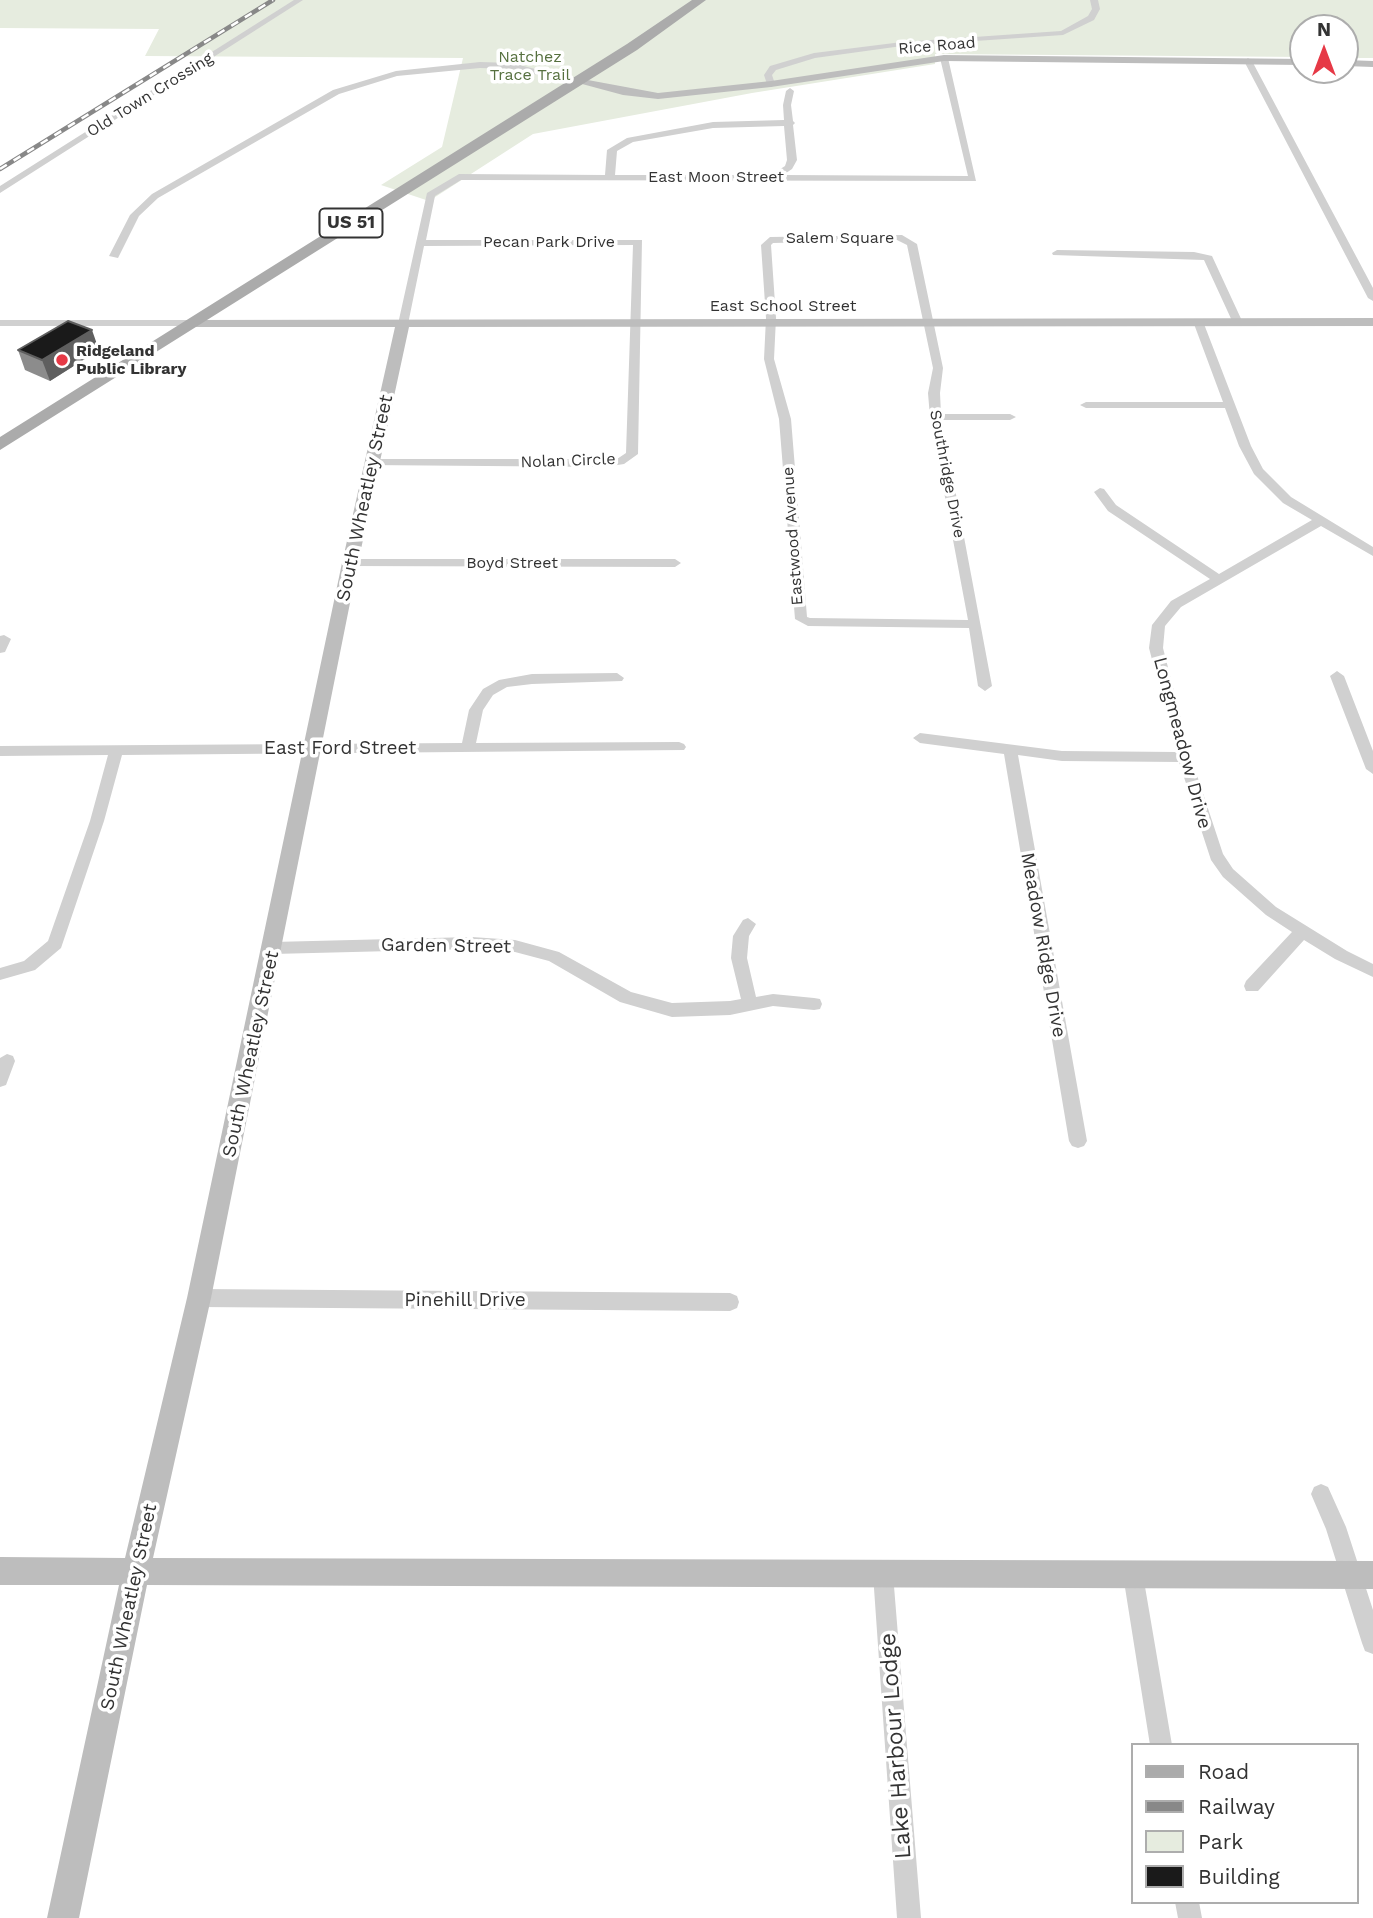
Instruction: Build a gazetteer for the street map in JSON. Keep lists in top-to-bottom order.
{
  "streets": {
    "main road": ["US 51"],
    "street": [
      "Rice Road",
      "Old Town Crossing",
      "East Moon Street",
      "Salem Square",
      "Pecan Park Drive",
      "East School Street",
      "Nolan Circle",
      "Southridge Drive",
      "South Wheatley Street",
      "Eastwood Avenue",
      "Boyd Street",
      "Longmeadow Drive",
      "East Ford Street",
      "Meadow Ridge Drive",
      "Garden Street",
      "Pinehill Drive",
      "Lake Harbour Lodge"
    ]
  },
  "crossings": [
    ["Rice Road", "East Moon Street"],
    ["Rice Road", "US 51"],
    ["East Moon Street", "South Wheatley Street"],
    ["US 51", "East School Street"],
    ["Salem Square", "East School Street"],
    ["Salem Square", "Southridge Drive"],
    ["Salem Square", "Eastwood Avenue"],
    ["Pecan Park Drive", "East School Street"],
    ["Pecan Park Drive", "Nolan Circle"],
    ["Pecan Park Drive", "South Wheatley Street"],
    ["East School Street", "Nolan Circle"],
    ["East School Street", "Southridge Drive"],
    ["East School Street", "South Wheatley Street"],
    ["East School Street", "Eastwood Avenue"],
    ["Nolan Circle", "South Wheatley Street"],
    ["Southridge Drive", "Eastwood Avenue"],
    ["South Wheatley Street", "Boyd Street"],
    ["South Wheatley Street", "East Ford Street"],
    ["South Wheatley Street", "Garden Street"],
    ["South Wheatley Street", "Pinehill Drive"]
  ],
  "parks": ["Natchez Trace Trail"],
  "places": ["Ridgeland Public Library"],
  "legend": [
    "Road",
    "Railway",
    "Park",
    "Building"
  ],
  "north": "top"
}
